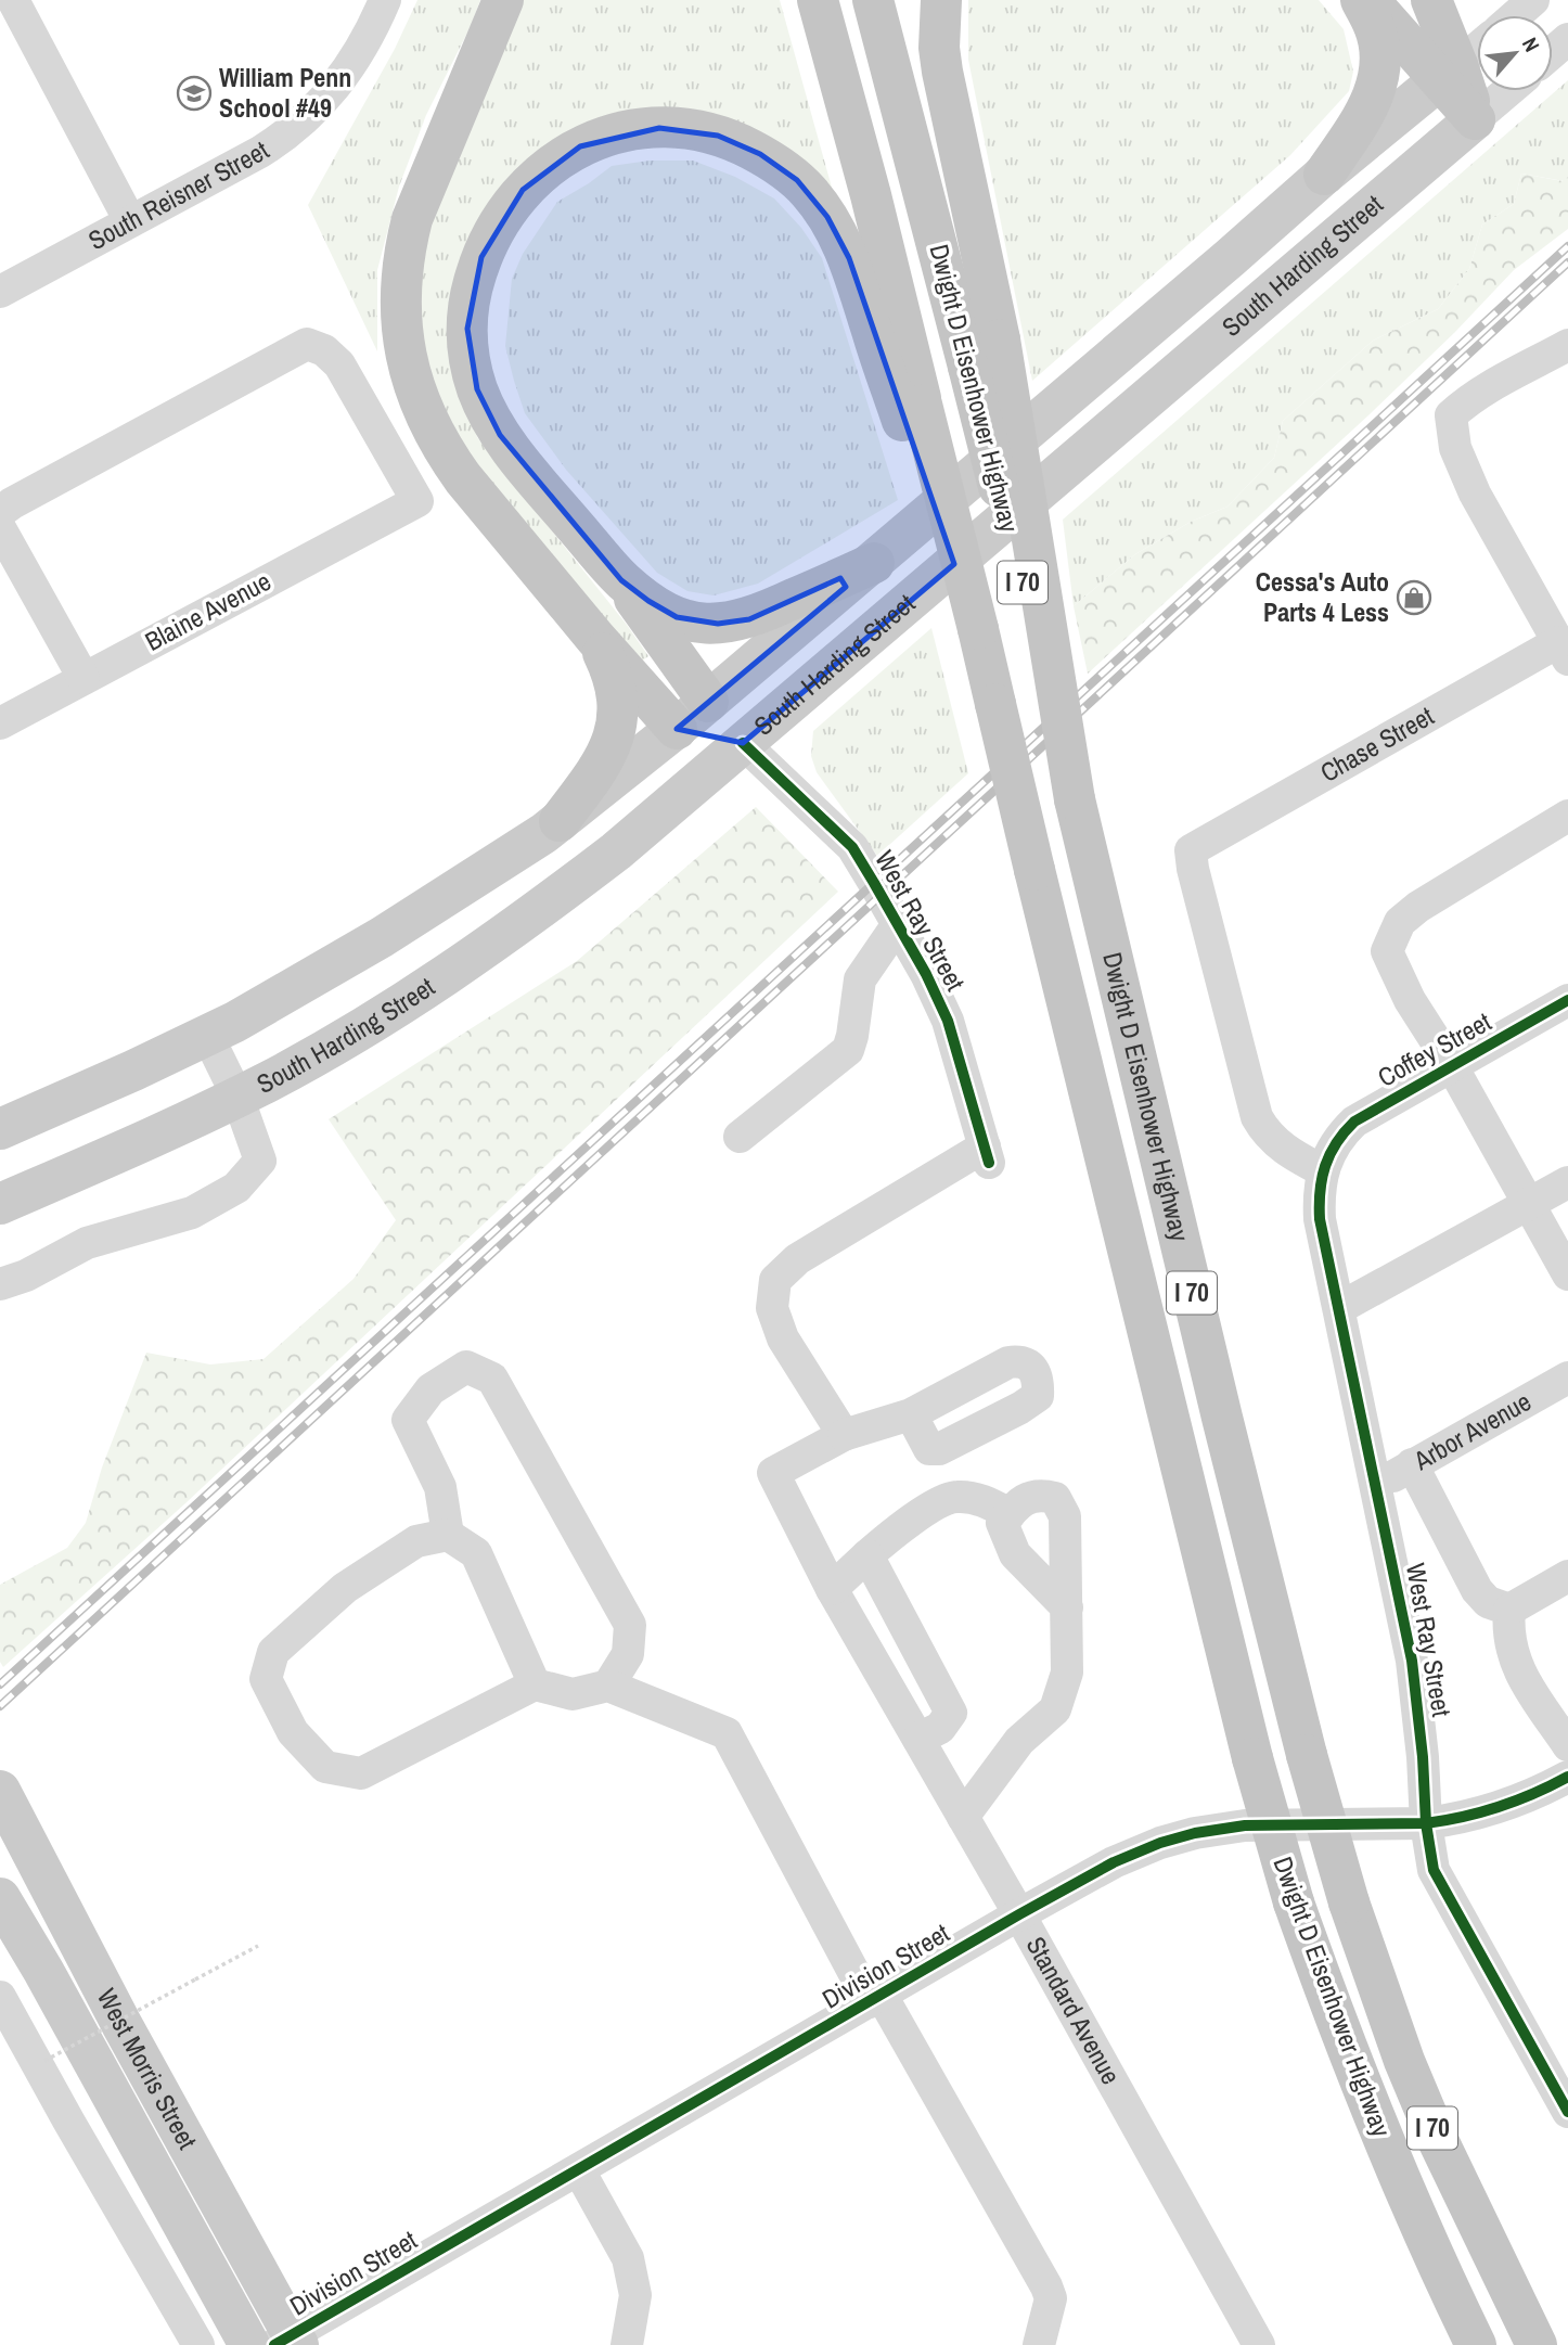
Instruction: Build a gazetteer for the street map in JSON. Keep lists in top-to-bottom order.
{
  "streets": {
    "highway": ["Dwight D Eisenhower Highway", "I 70"],
    "main road": ["South Harding Street", "West Ray Street", "West Morris Street"],
    "street": [
      "South Reisner Street",
      "Blaine Avenue",
      "Chase Street",
      "Coffey Street",
      "Arbor Avenue",
      "Division Street",
      "Standard Avenue"
    ]
  },
  "crossings": [
    ["South Harding Street", "West Ray Street"],
    ["Chase Street", "West Ray Street"],
    ["Chase Street", "Coffey Street"],
    ["West Ray Street", "Coffey Street"],
    ["West Ray Street", "Arbor Avenue"],
    ["West Ray Street", "Division Street"],
    ["West Ray Street", "Standard Avenue"],
    ["Division Street", "Standard Avenue"],
    ["Division Street", "West Morris Street"]
  ],
  "places": {
    "school or university": ["William Penn School #49"],
    "shop": ["Cessa's Auto Parts 4 Less"]
  },
  "north": "top right"
}
